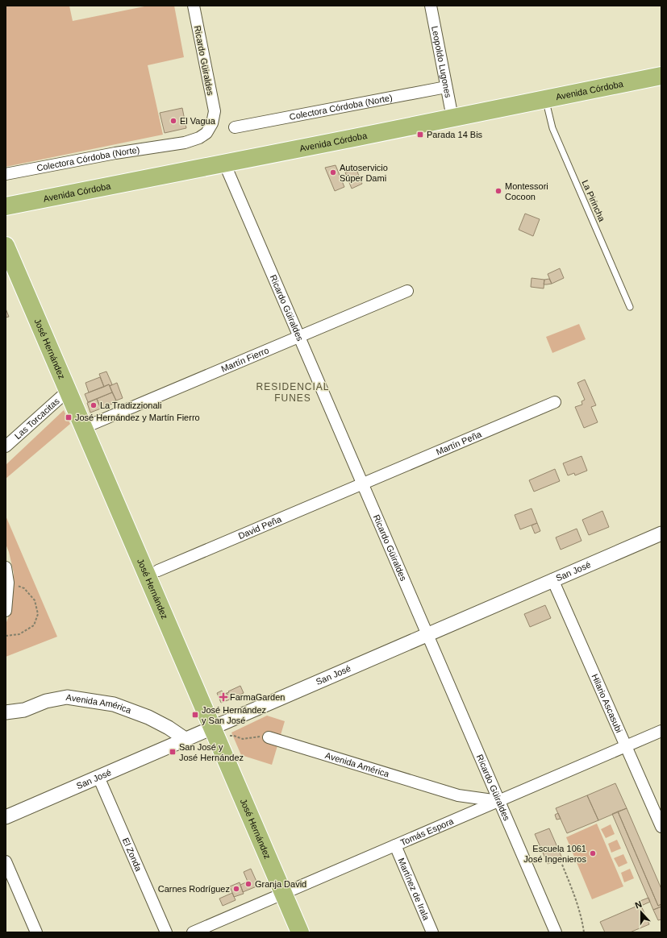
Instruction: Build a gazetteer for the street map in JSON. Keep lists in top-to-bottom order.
{
  "streets": {
    "main road": ["Avenida Córdoba", "José Hernández"],
    "street": [
      "Ricardo Güiraldes",
      "Leopoldo Lugones",
      "Colectora Córdoba (Norte)",
      "Martín Fierro",
      "Las Torcacitas",
      "Martín Peña",
      "David Peña",
      "San José",
      "Hilario Ascasubi",
      "Avenida América",
      "Tomás Espora",
      "El Zonda",
      "Martínez de Irala"
    ],
    "lane": ["La Pirincha"]
  },
  "crossings": [
    ["Ricardo Güiraldes", "Avenida Córdoba"],
    ["Ricardo Güiraldes", "Colectora Córdoba (Norte)"],
    ["Ricardo Güiraldes", "Martín Fierro"],
    ["Ricardo Güiraldes", "Martín Peña"],
    ["Ricardo Güiraldes", "David Peña"],
    ["Ricardo Güiraldes", "San José"],
    ["Ricardo Güiraldes", "Avenida América"],
    ["Ricardo Güiraldes", "Tomás Espora"],
    ["Leopoldo Lugones", "Avenida Córdoba"],
    ["Leopoldo Lugones", "Colectora Córdoba (Norte)"],
    ["Avenida Córdoba", "La Pirincha"],
    ["José Hernández", "Martín Fierro"],
    ["José Hernández", "Las Torcacitas"],
    ["José Hernández", "San José"],
    ["José Hernández", "Tomás Espora"],
    ["Martín Peña", "David Peña"],
    ["San José", "Hilario Ascasubi"],
    ["San José", "Avenida América"],
    ["San José", "El Zonda"],
    ["Hilario Ascasubi", "Tomás Espora"],
    ["Avenida América", "Tomás Espora"],
    ["Tomás Espora", "Martínez de Irala"]
  ],
  "districts": ["RESIDENCIAL FUNES"],
  "places": {
    "other": [
      "El Vagua",
      "Autoservicio Súper Dami",
      "Montessori Cocoon",
      "La Tradizzionali",
      "Escuela 1061 José Ingenieros",
      "Granja David",
      "Carnes Rodríguez"
    ],
    "transit": [
      "Parada 14 Bis",
      "José Hernández y Martín Fierro",
      "José Hernández y San José",
      "San José y José Hernández"
    ],
    "health": ["FarmaGarden"]
  },
  "north": "top"
}
